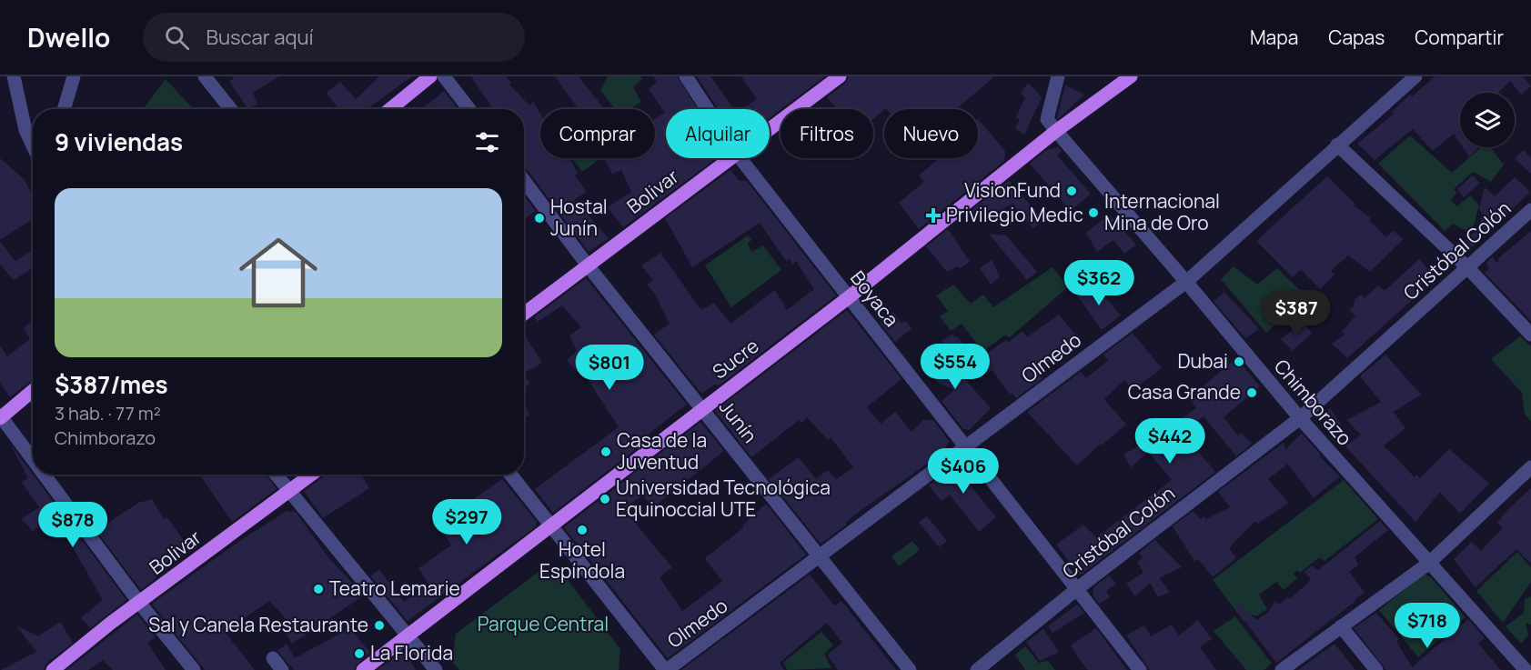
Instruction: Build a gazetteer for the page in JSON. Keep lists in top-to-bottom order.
{
  "streets": {
    "main road": ["Bolivar", "Sucre"],
    "street": [
      "Cristóbal Colón",
      "Boyaca",
      "Olmedo",
      "Chimborazo",
      "Junín"
    ]
  },
  "crossings": [
    ["Bolivar", "Junín"],
    ["Cristóbal Colón", "Boyaca"],
    ["Cristóbal Colón", "Chimborazo"],
    ["Boyaca", "Olmedo"],
    ["Boyaca", "Sucre"],
    ["Olmedo", "Chimborazo"],
    ["Olmedo", "Junín"],
    ["Sucre", "Chimborazo"],
    ["Sucre", "Junín"]
  ],
  "parks": ["Parque Central"],
  "places": {
    "other": [
      "VisionFund",
      "Internacional Mina de Oro",
      "Hostal Junín",
      "Dubai",
      "Casa Grande",
      "Casa de la Juventud",
      "Universidad Tecnológica Equinoccial UTE",
      "Hotel Espíndola",
      "Teatro Lemarie",
      "Sal y Canela Restaurante",
      "La Florida"
    ],
    "health": ["Privilegio Medic"]
  },
  "page": {
    "header": "Dwello",
    "search": "Buscar aquí",
    "nav": ["Mapa", "Capas", "Compartir"],
    "chip": [
      "Comprar",
      "Alquilar",
      "Filtros",
      "Nuevo"
    ],
    "heading": "9 viviendas",
    "list": [
      {
        "name": "$387/mes",
        "note": "3 hab. · 77 m² · Chimborazo"
      }
    ],
    "price": [
      "$362",
      "$387",
      "$554",
      "$801",
      "$442",
      "$406",
      "$297",
      "$878",
      "$718"
    ]
  }
}
